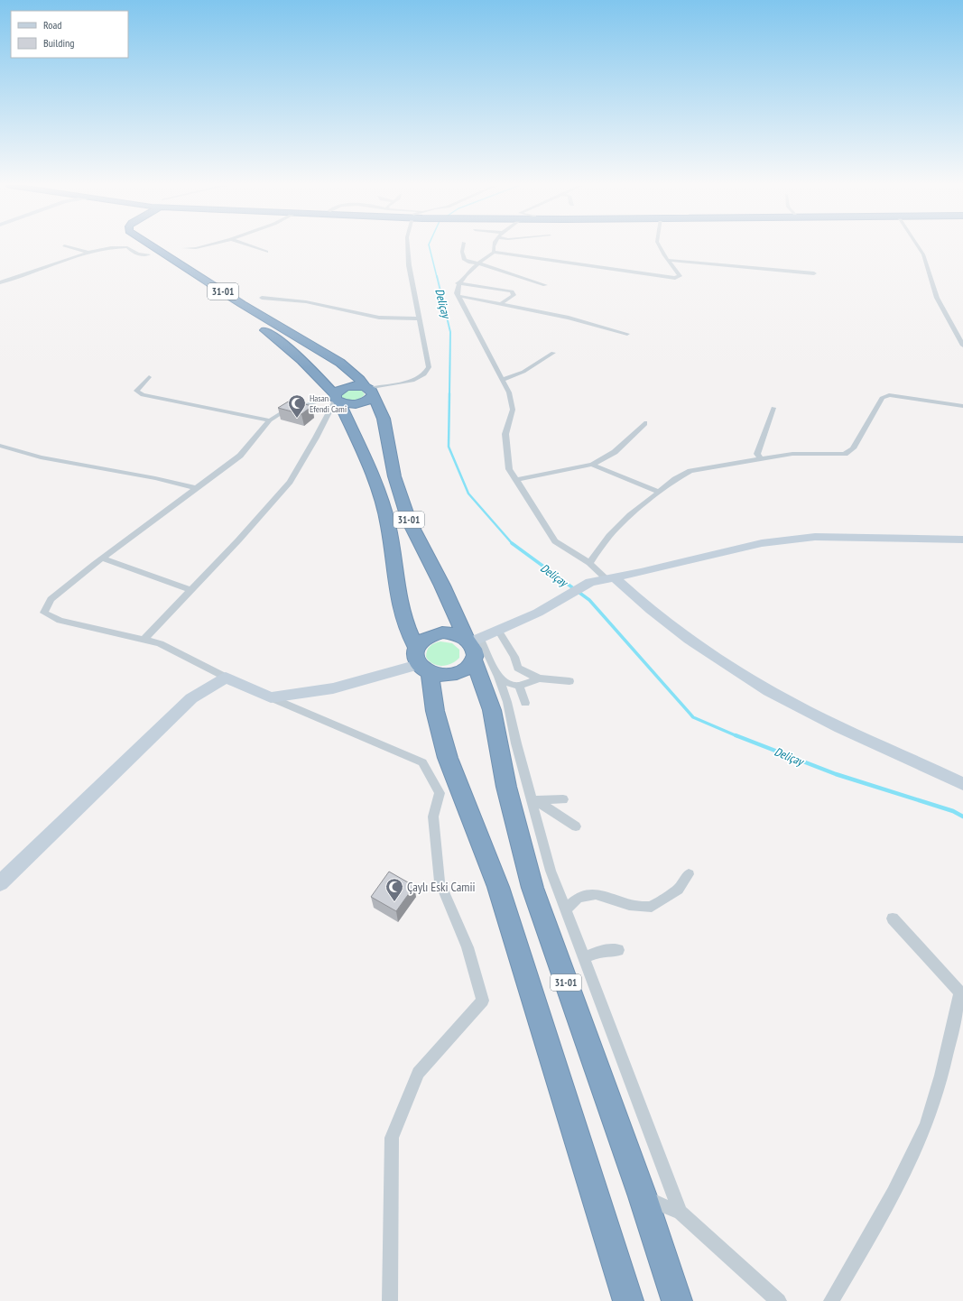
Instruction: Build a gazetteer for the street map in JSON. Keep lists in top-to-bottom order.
{
  "streets": {
    "highway": ["31-01"]
  },
  "water": ["Deliçay"],
  "places": {
    "mosque": ["Hasan Efendi Cami", "Çaylı Eski Camii"]
  },
  "legend": ["Road", "Building"]
}
